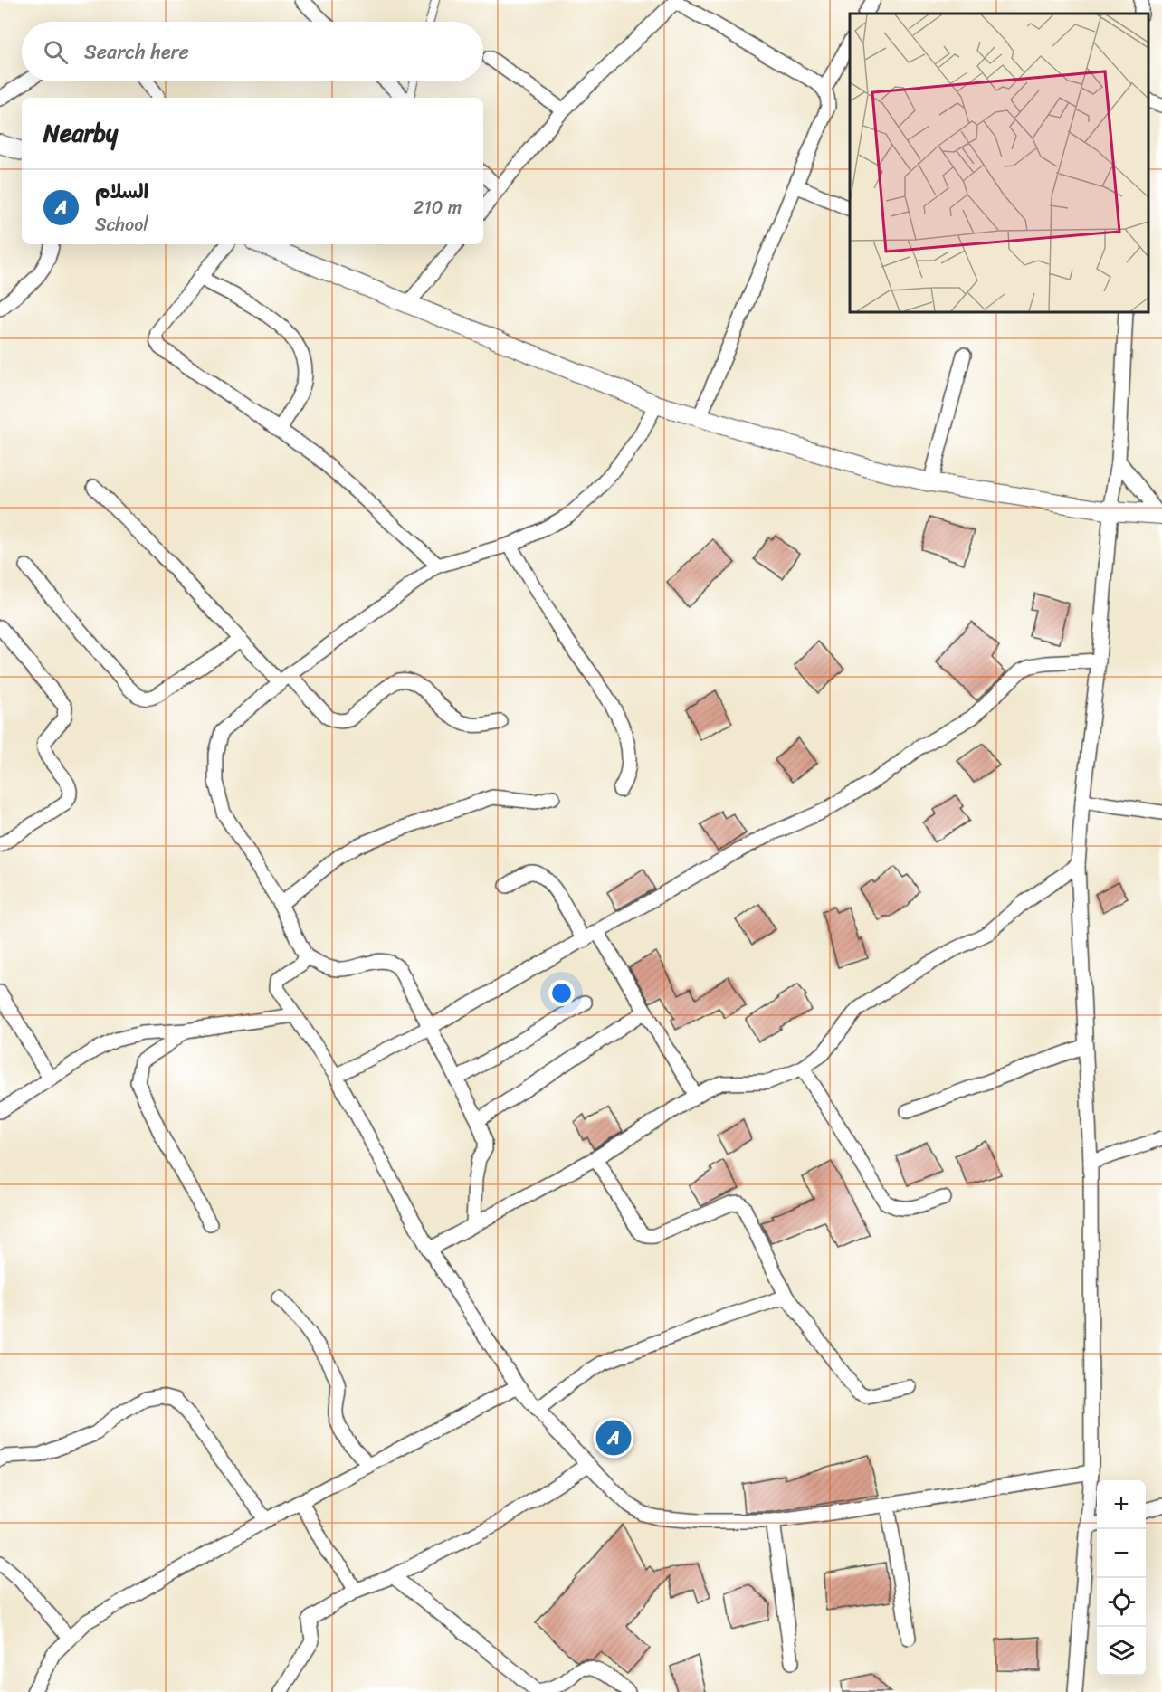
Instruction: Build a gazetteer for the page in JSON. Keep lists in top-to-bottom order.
{
  "page": {
    "search": "Search here",
    "heading": "Nearby",
    "list": [
      {
        "mark": "A",
        "name": "السلام",
        "note": "School",
        "value": "210 m"
      }
    ],
    "pins": "A",
    "map_buttons": ["+", "−"]
  }
}
